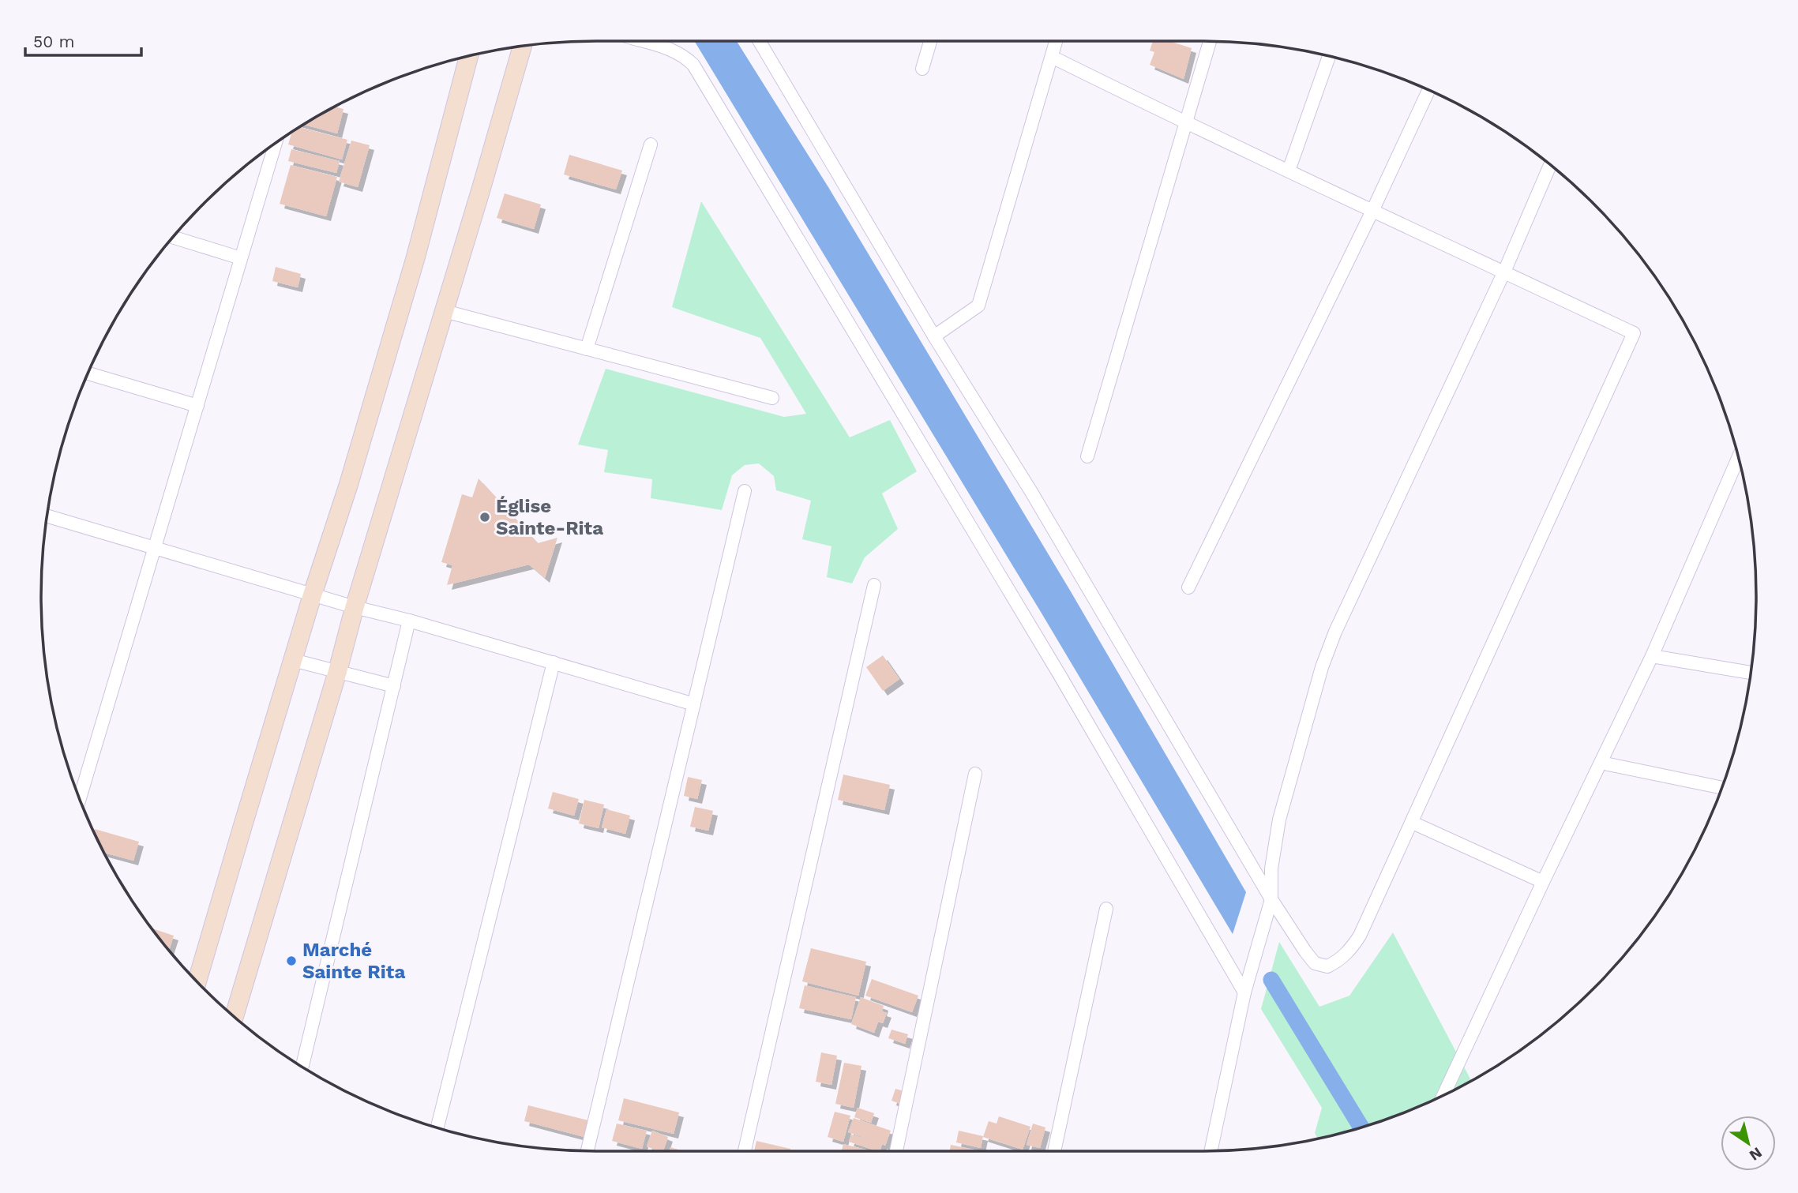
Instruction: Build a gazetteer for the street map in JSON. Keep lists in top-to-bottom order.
{
  "places": ["Église Sainte-Rita", "Marché Sainte Rita"],
  "scale_bar": "50 m",
  "north": "bottom right"
}
